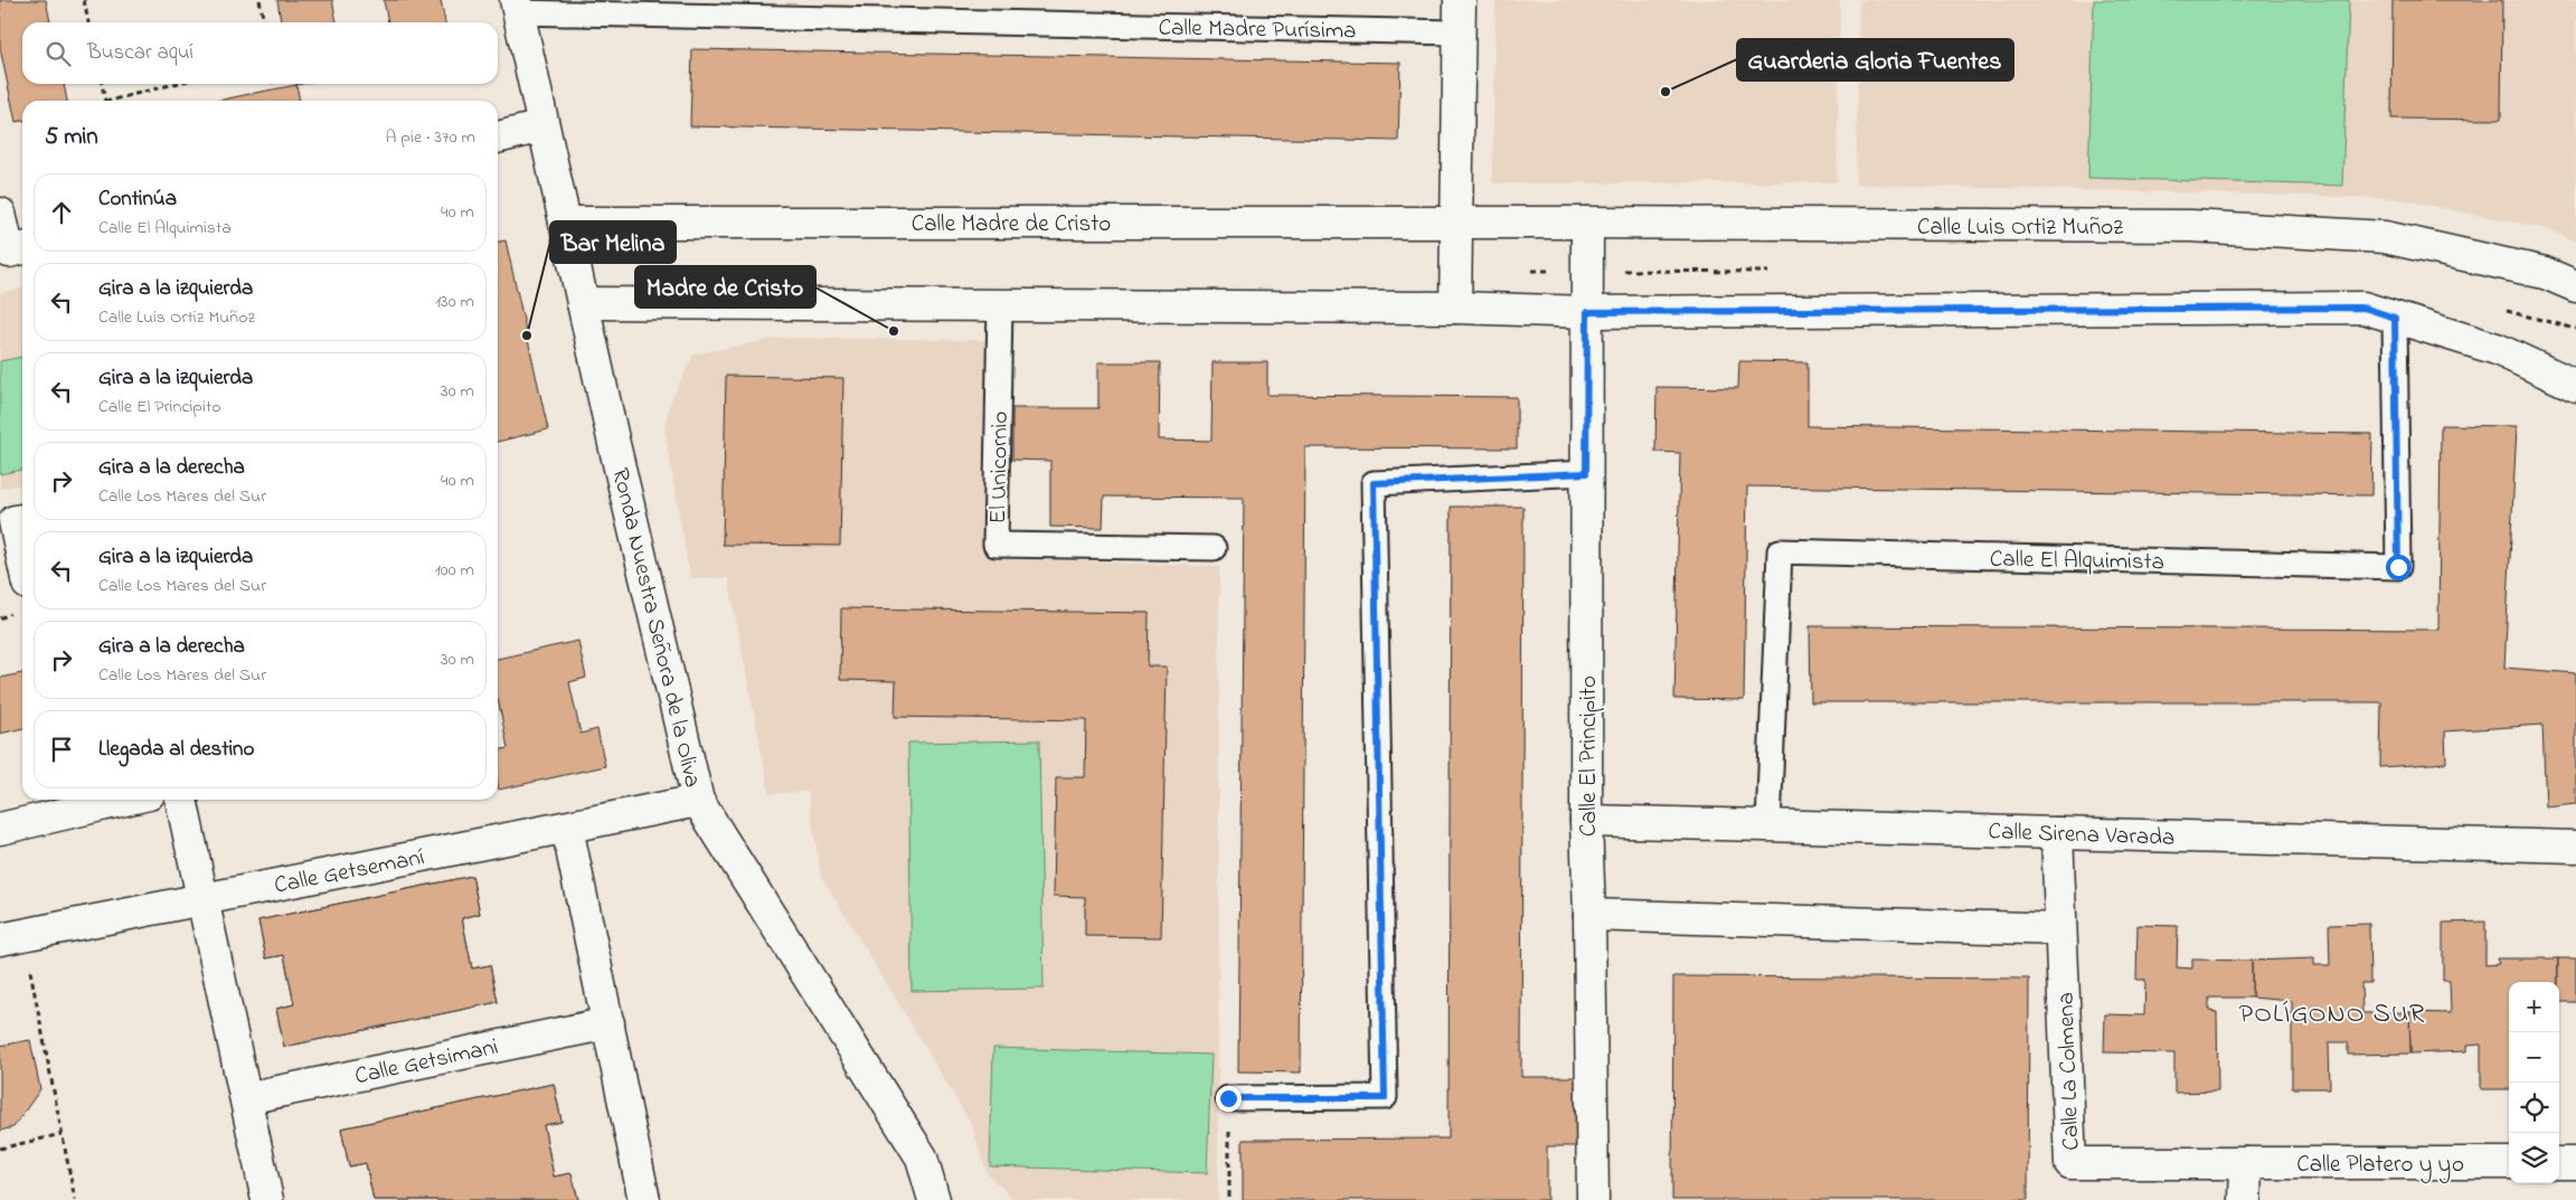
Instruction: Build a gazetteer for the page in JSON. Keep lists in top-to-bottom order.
{
  "streets": {
    "street": [
      "Calle Madre Purísima",
      "Calle Madre de Cristo",
      "Calle Luis Ortiz Muñoz",
      "El Unicornio",
      "Calle El Alquimista",
      "Ronda Nuestra Señora de la Oliva",
      "Calle El Principito",
      "Calle Sirena Varada",
      "Calle Getsemaní",
      "Calle Getsimani",
      "Calle La Colmena",
      "Calle Platero y yo"
    ]
  },
  "crossings": [
    ["Calle Madre Purísima", "Ronda Nuestra Señora de la Oliva"],
    ["Calle Madre de Cristo", "Calle Luis Ortiz Muñoz"],
    ["Calle Madre de Cristo", "Ronda Nuestra Señora de la Oliva"],
    ["Calle Luis Ortiz Muñoz", "Calle El Principito"],
    ["Calle El Alquimista", "Calle Sirena Varada"],
    ["Ronda Nuestra Señora de la Oliva", "Calle Getsemaní"],
    ["Calle El Principito", "Calle Sirena Varada"],
    ["Calle Sirena Varada", "Calle La Colmena"],
    ["Calle La Colmena", "Calle Platero y yo"]
  ],
  "districts": ["POLÍGONO SUR"],
  "places": ["Guarderia Gloria Fuentes", "Madre de Cristo", "Bar Melina"],
  "page": {
    "search": "Buscar aquí",
    "heading": ["5 min", "A pie · 370 m"],
    "list": [
      ["Continúa", "Calle El Alquimista", "40 m"],
      ["Gira a la izquierda", "Calle Luis Ortiz Muñoz", "130 m"],
      ["Gira a la izquierda", "Calle El Principito", "30 m"],
      ["Gira a la derecha", "Calle Los Mares del Sur", "40 m"],
      ["Gira a la izquierda", "Calle Los Mares del Sur", "100 m"],
      ["Gira a la derecha", "Calle Los Mares del Sur", "30 m"],
      "Llegada al destino"
    ],
    "map_buttons": ["+", "−"]
  }
}
